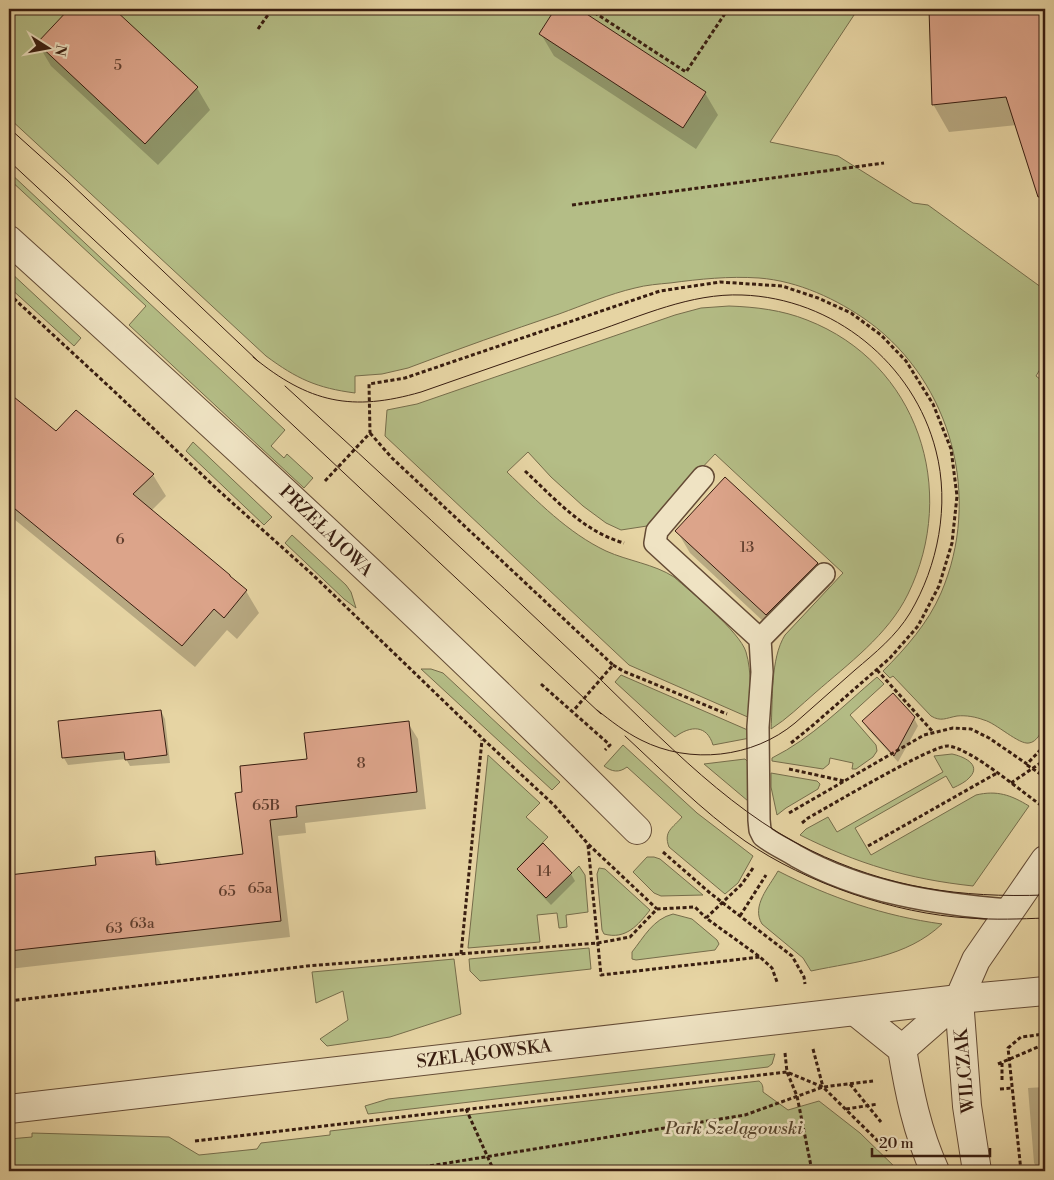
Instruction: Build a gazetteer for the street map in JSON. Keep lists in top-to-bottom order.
{
  "streets": {
    "street": ["PRZEŁAJOWA", "SZELĄGOWSKA", "WILCZAK"]
  },
  "crossings": [
    ["SZELĄGOWSKA", "WILCZAK"]
  ],
  "parks": ["Park Szelągowski"],
  "house_numbers": [
    "5",
    "6",
    "13",
    "8",
    "65B",
    "14",
    "65a",
    "65",
    "63a",
    "63"
  ],
  "scale_bar": "20 m",
  "north": "right"
}
